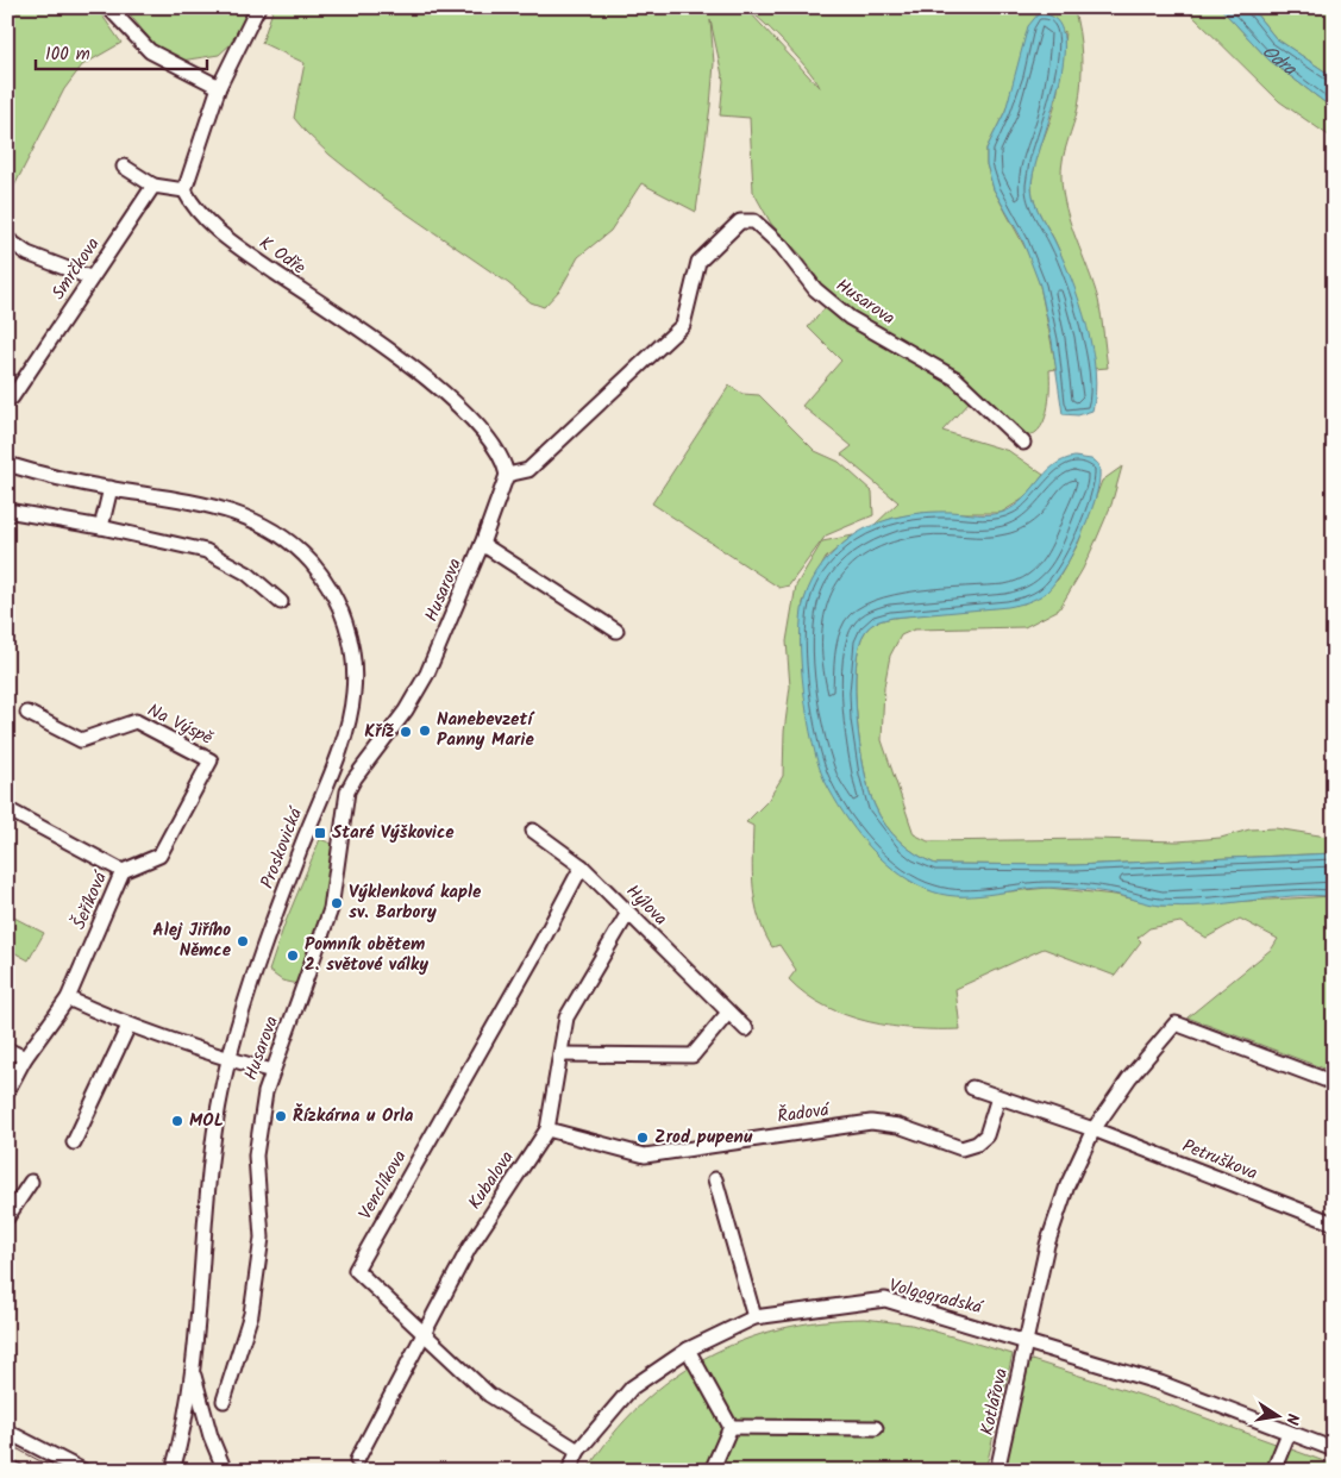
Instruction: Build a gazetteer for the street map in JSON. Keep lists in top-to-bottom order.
{
  "streets": {
    "street": [
      "K Odře",
      "Smrčkova",
      "Husarova",
      "Na Výspě",
      "Proskovická",
      "Šeříková",
      "Hýlova",
      "Řadová",
      "Petruškova",
      "Kubalova",
      "Venclíkova",
      "Volgogradská",
      "Kotlářova"
    ]
  },
  "crossings": [
    ["K Odře", "Husarova"],
    ["Na Výspě", "Šeříková"],
    ["Hýlova", "Kubalova"],
    ["Hýlova", "Venclíkova"],
    ["Řadová", "Kubalova"],
    ["Petruškova", "Kotlářova"],
    ["Kubalova", "Venclíkova"],
    ["Venclíkova", "Volgogradská"],
    ["Volgogradská", "Kotlářova"]
  ],
  "water": ["Odra"],
  "places": {
    "other": [
      "Nanebevzetí Panny Marie",
      "Kříž",
      "Výklenková kaple sv. Barbory",
      "Alej Jiřího Němce",
      "Pomník obětem 2. světové války",
      "Řízkárna u Orla",
      "MOL",
      "Zrod pupenu"
    ],
    "transit": ["Staré Výškovice"]
  },
  "scale_bar": "100 m",
  "north": "right"
}
